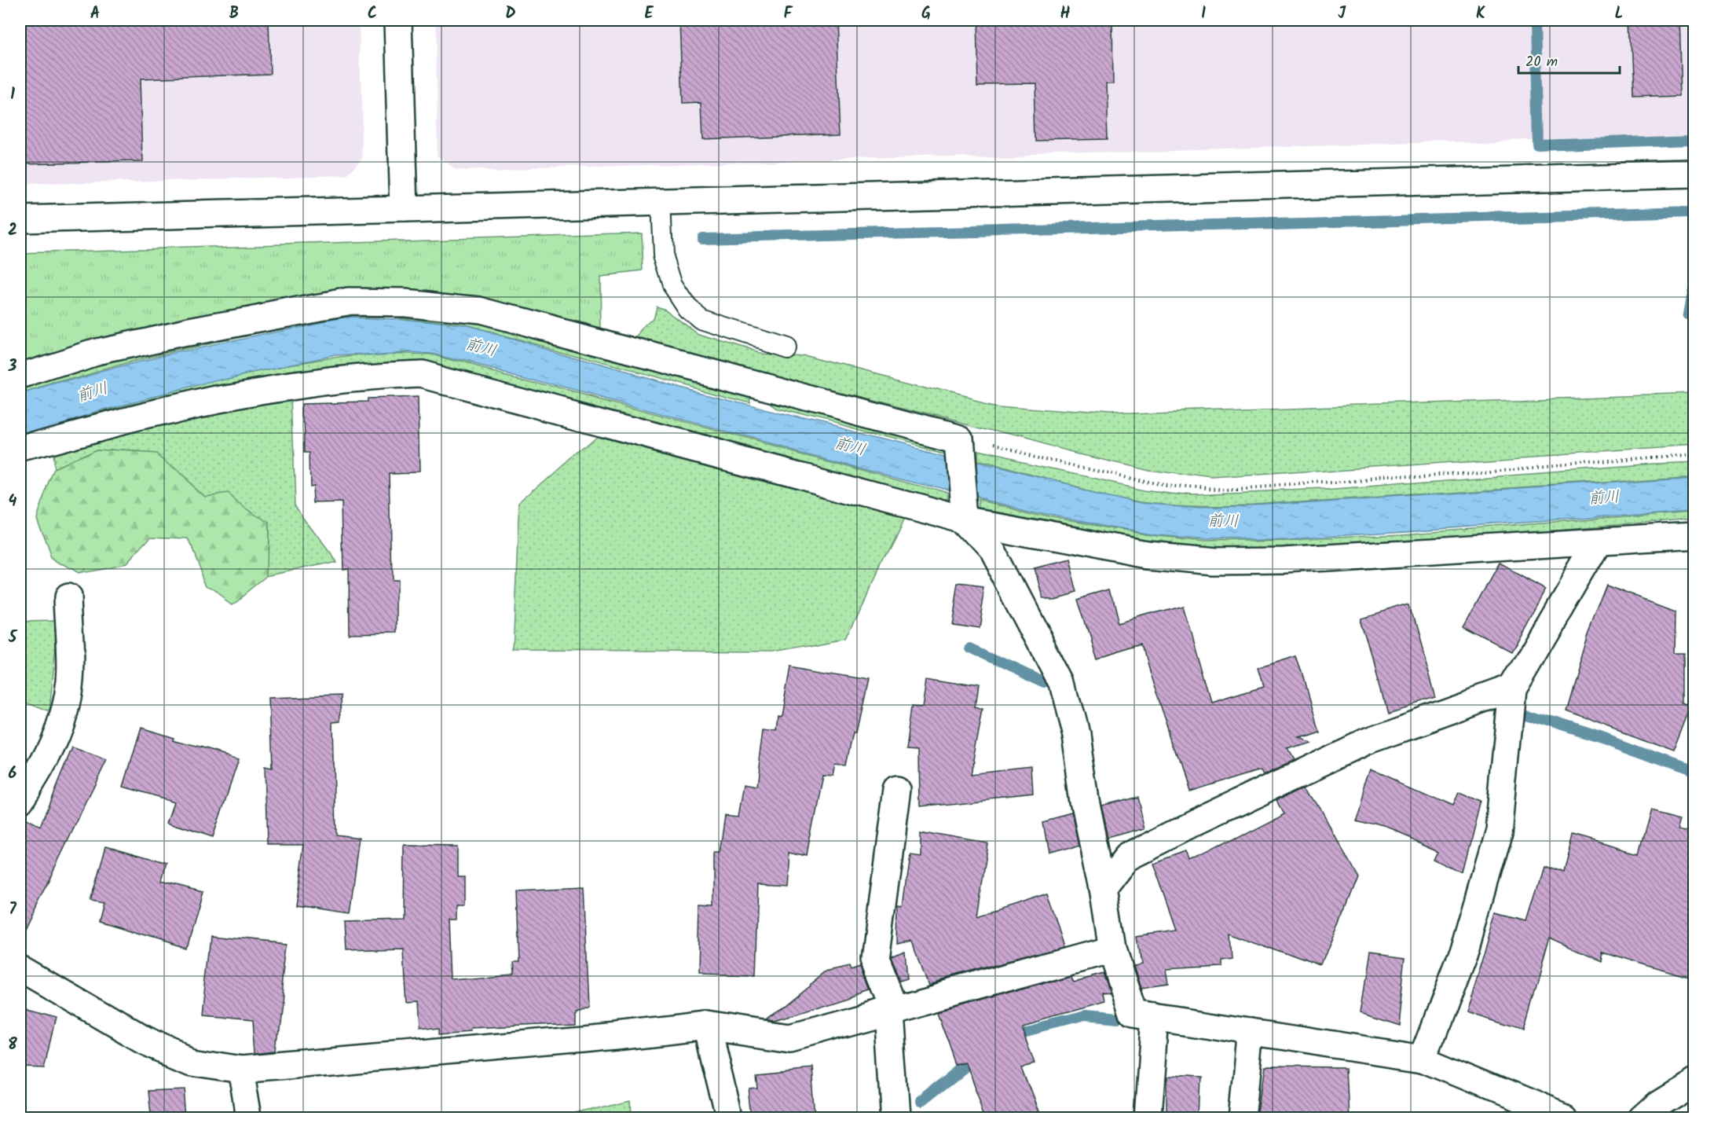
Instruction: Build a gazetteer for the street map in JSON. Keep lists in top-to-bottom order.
{
  "water": ["前川"],
  "scale_bar": "20 m",
  "grid": {
    "columns": [
      "A",
      "B",
      "C",
      "D",
      "E",
      "F",
      "G",
      "H",
      "I",
      "J",
      "K",
      "L"
    ],
    "rows": [
      "1",
      "2",
      "3",
      "4",
      "5",
      "6",
      "7",
      "8"
    ]
  }
}
